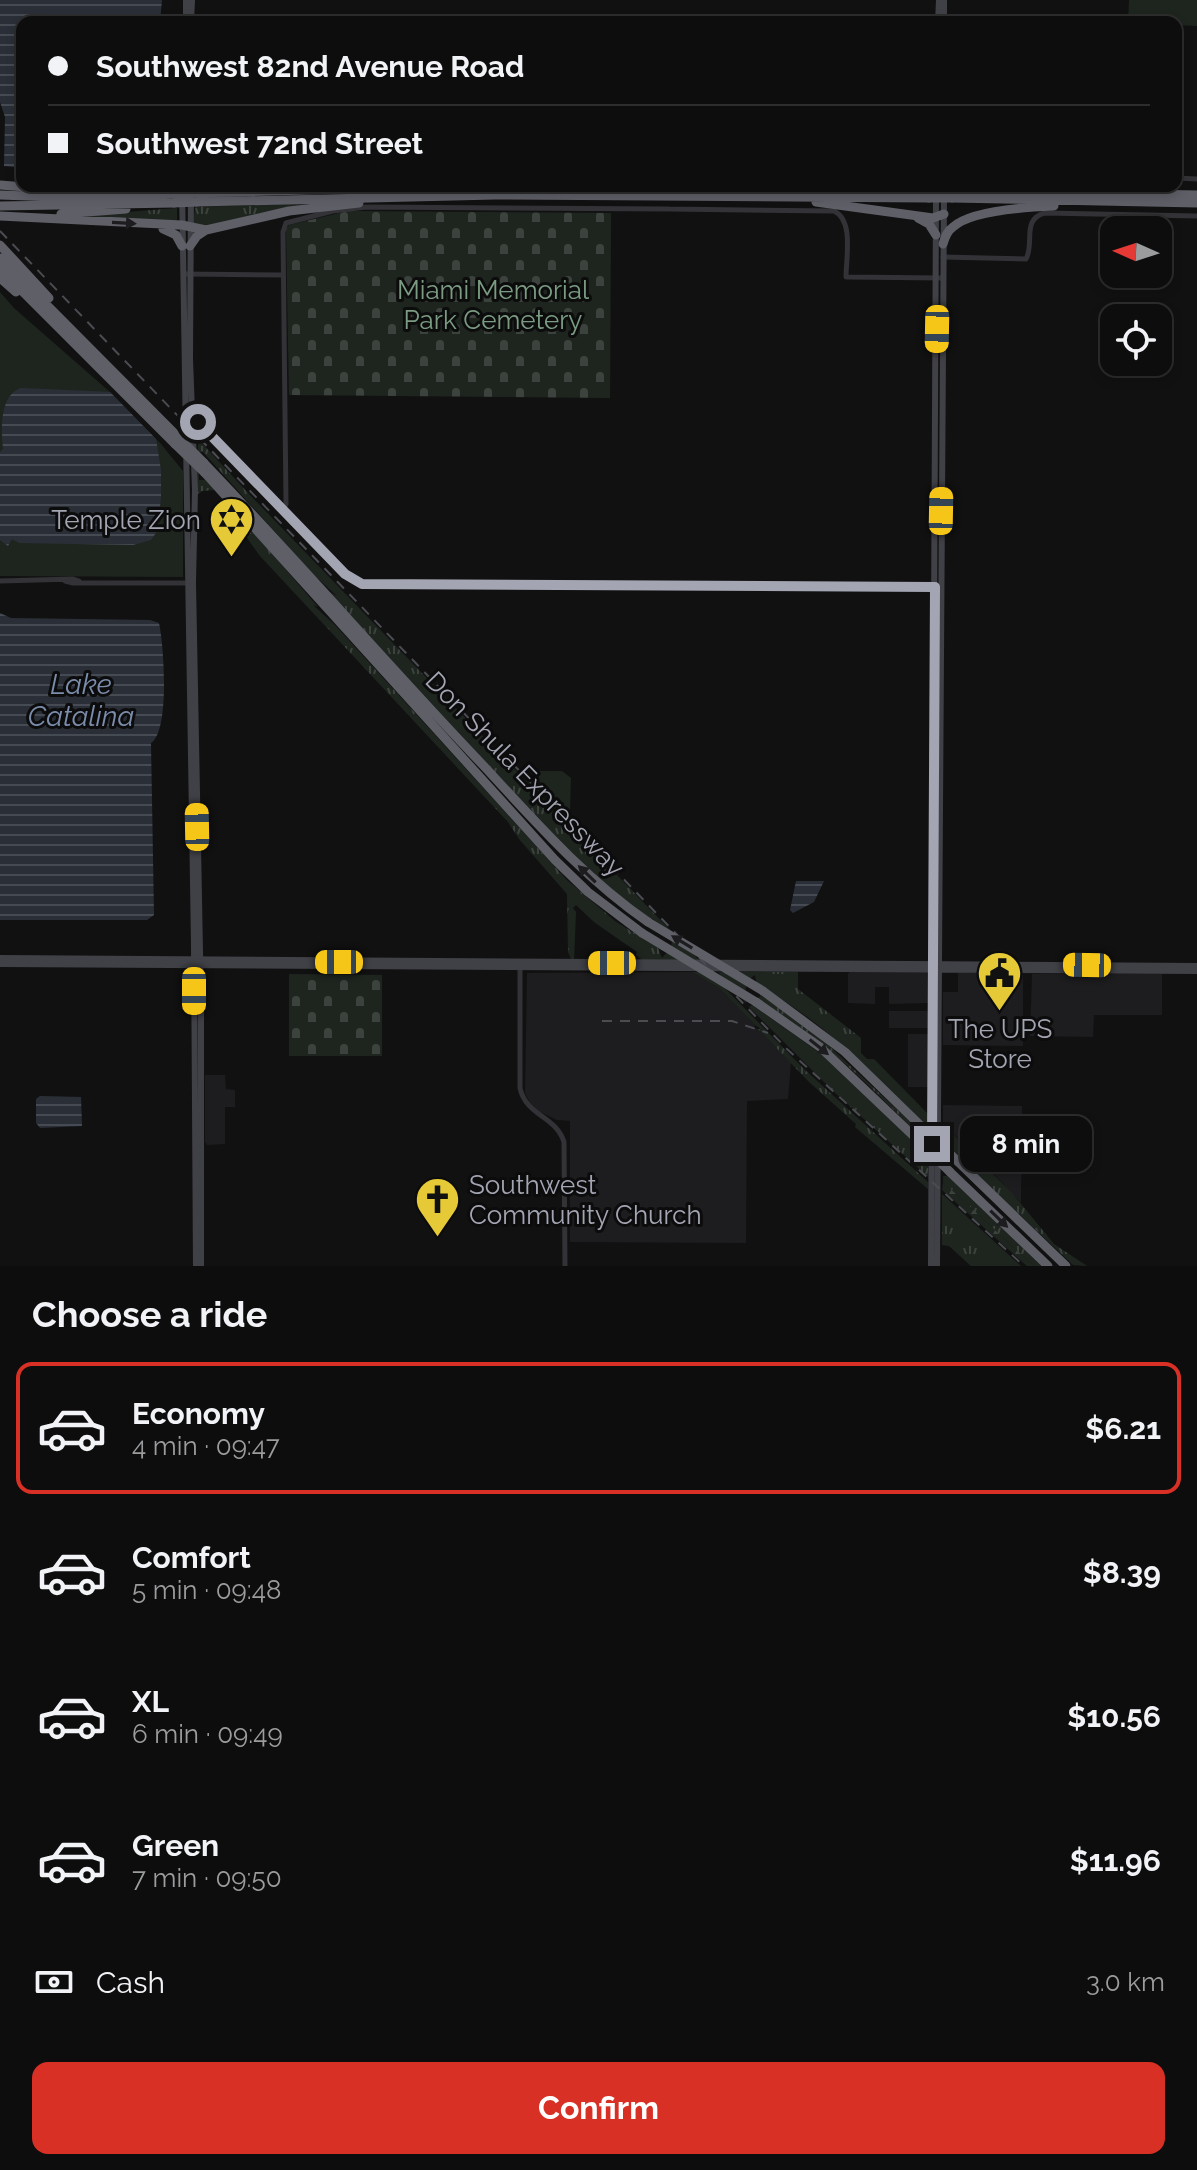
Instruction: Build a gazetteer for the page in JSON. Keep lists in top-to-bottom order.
{
  "streets": {
    "highway": ["Don Shula Expressway"]
  },
  "water": ["Lake Catalina"],
  "parks": ["Miami Memorial Park Cemetery"],
  "places": {
    "synagogue": ["Temple Zion"],
    "public building": ["The UPS Store"],
    "church": ["Southwest Community Church"]
  },
  "north": "left",
  "page": {
    "banner": ["Southwest 82nd Avenue Road", "Southwest 72nd Street"],
    "bubble": "8 min",
    "heading": "Choose a ride",
    "list": [
      {
        "name": "Economy",
        "note": "4 min · 09:47",
        "value": "$6.21"
      },
      {
        "name": "Comfort",
        "note": "5 min · 09:48",
        "value": "$8.39"
      },
      {
        "name": "XL",
        "note": "6 min · 09:49",
        "value": "$10.56"
      },
      {
        "name": "Green",
        "note": "7 min · 09:50",
        "value": "$11.96"
      }
    ],
    "pay": ["Cash", "3.0 km"],
    "buttons": "Confirm"
  }
}
